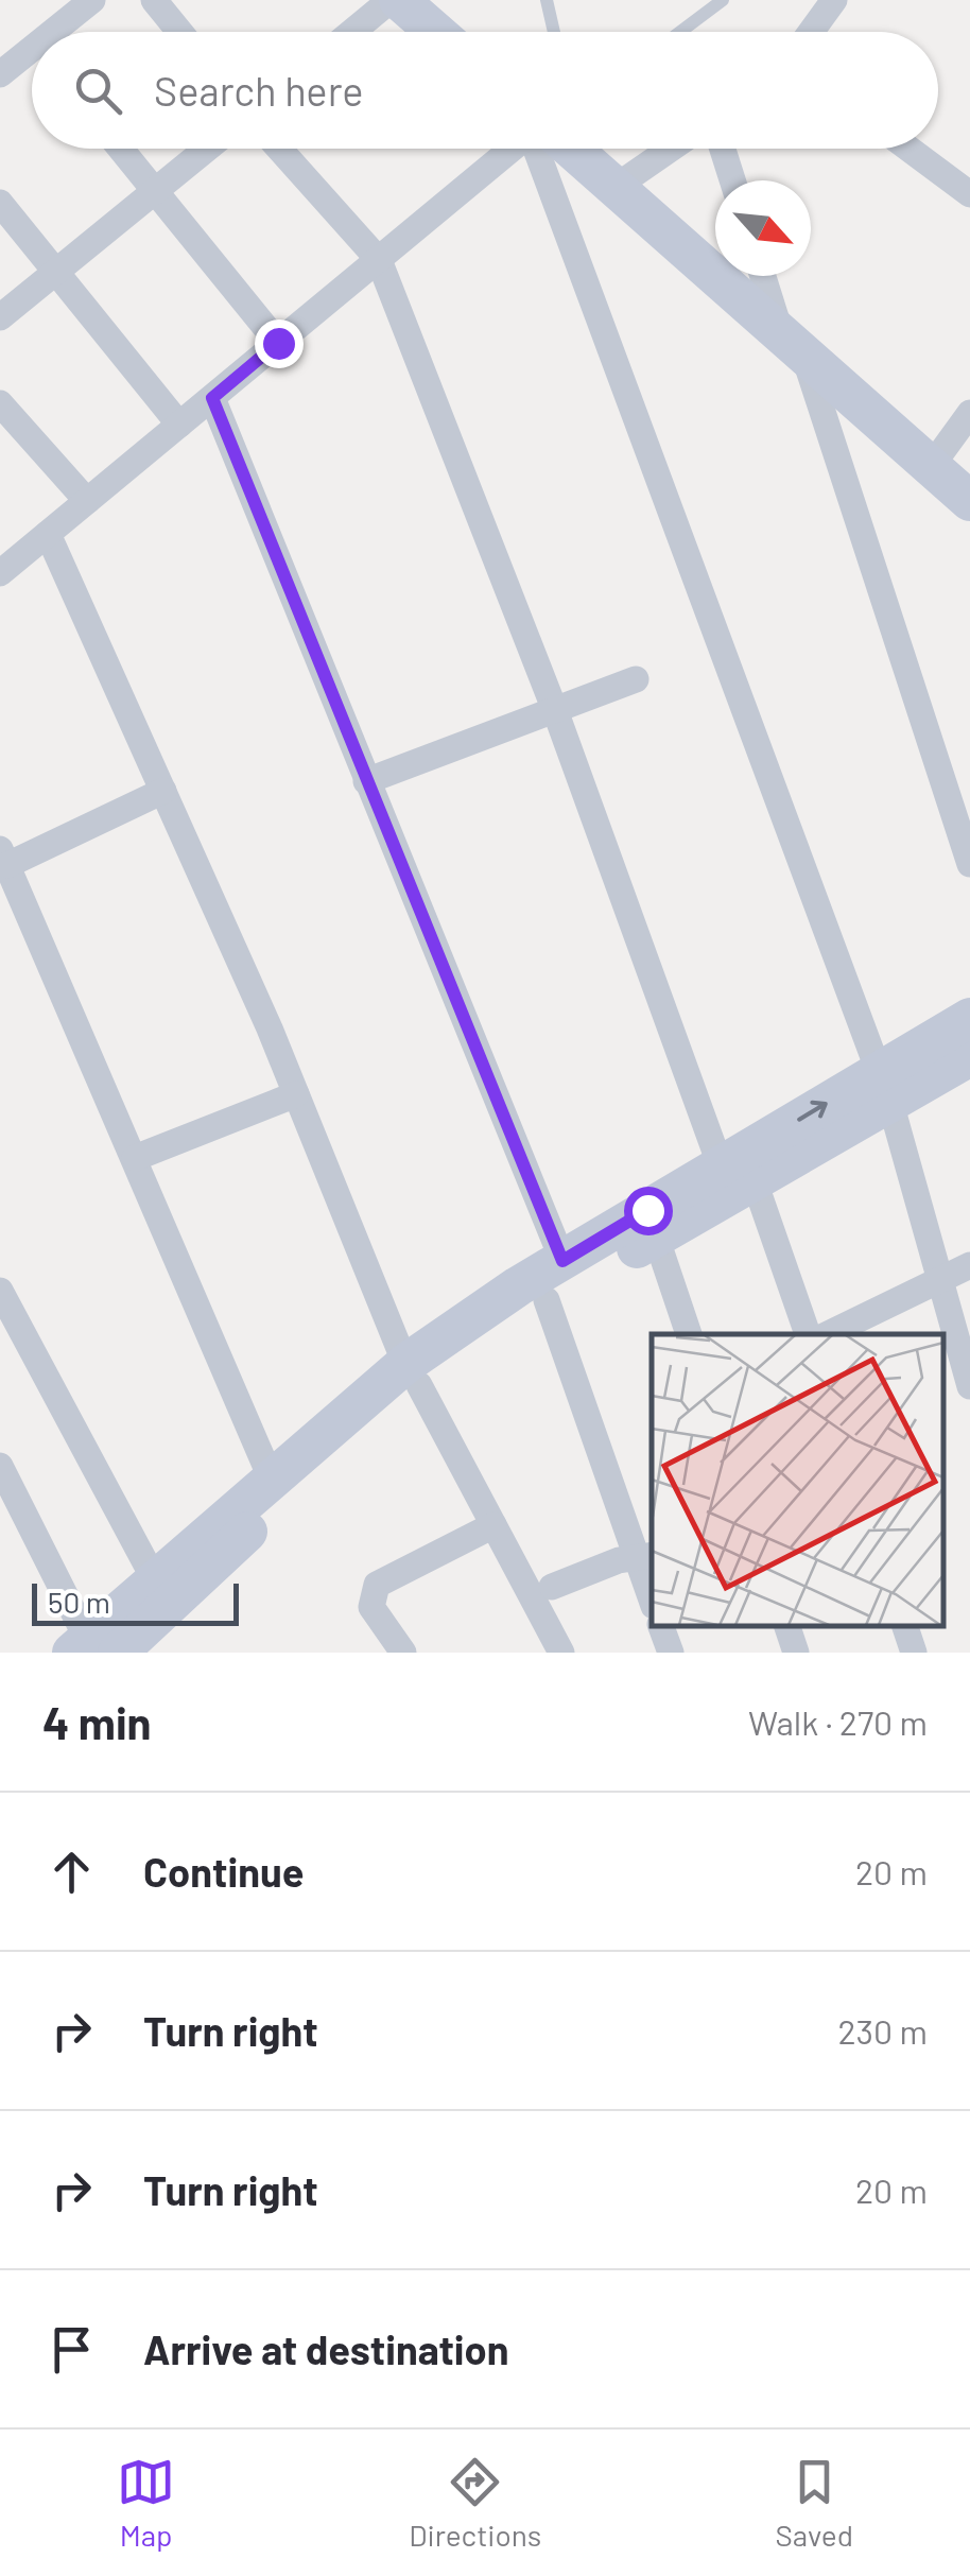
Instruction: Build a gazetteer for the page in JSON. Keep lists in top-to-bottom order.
{
  "scale_bar": "50 m",
  "north": "bottom right",
  "page": {
    "search": "Search here",
    "scale": "50 m",
    "heading": ["4 min", "Walk · 270 m"],
    "list": [
      ["Continue", "20 m"],
      ["Turn right", "230 m"],
      ["Turn right", "20 m"],
      "Arrive at destination"
    ],
    "nav": ["Map", "Directions", "Saved"]
  }
}
